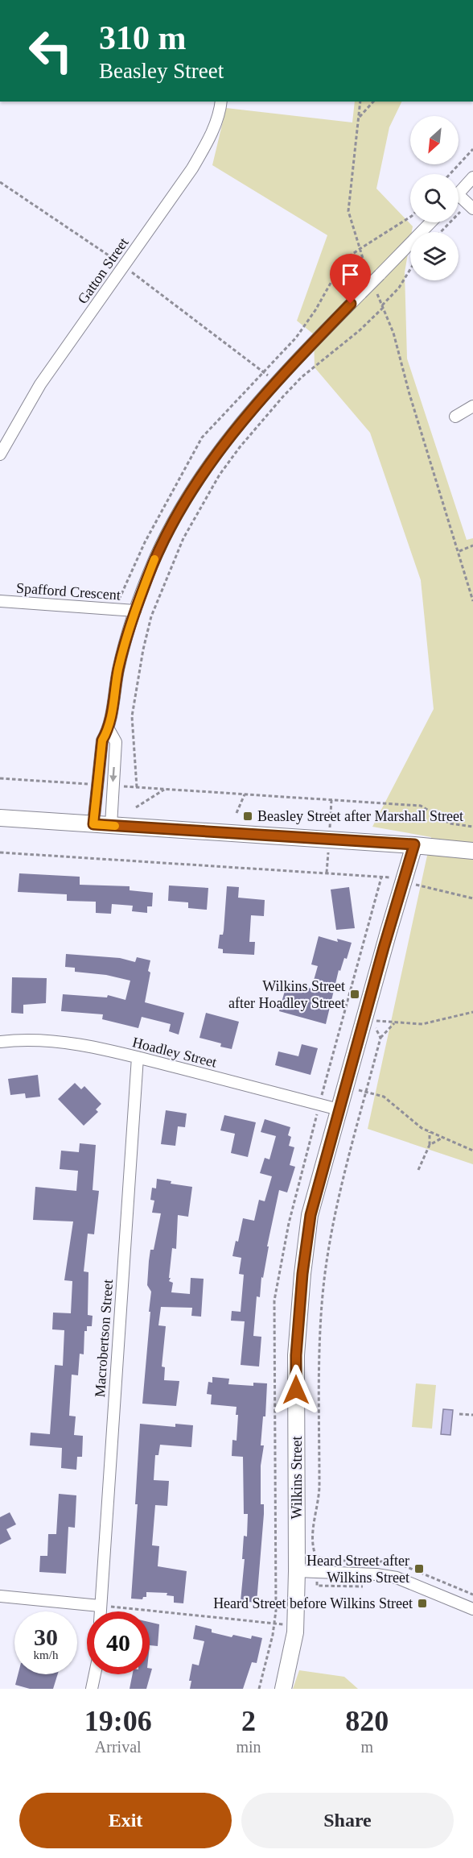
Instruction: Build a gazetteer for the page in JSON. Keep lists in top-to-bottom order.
{
  "streets": {
    "street": [
      "Gatton Street",
      "Spafford Crescent",
      "Hoadley Street",
      "Macrobertson Street",
      "Wilkins Street"
    ]
  },
  "crossings": [
    ["Hoadley Street", "Macrobertson Street"],
    ["Hoadley Street", "Wilkins Street"]
  ],
  "places": {
    "transit": [
      "Beasley Street after Marshall Street",
      "Wilkins Street after Hoadley Street",
      "Heard Street after Wilkins Street",
      "Heard Street before Wilkins Street"
    ]
  },
  "north": "bottom left",
  "page": {
    "turn": ["310 m", "Beasley Street"],
    "speed": "30 km/h",
    "limit": "40",
    "eta": [
      "19:06",
      "Arrival",
      "2",
      "min",
      "820",
      "m"
    ],
    "buttons": ["Exit", "Share"]
  }
}
